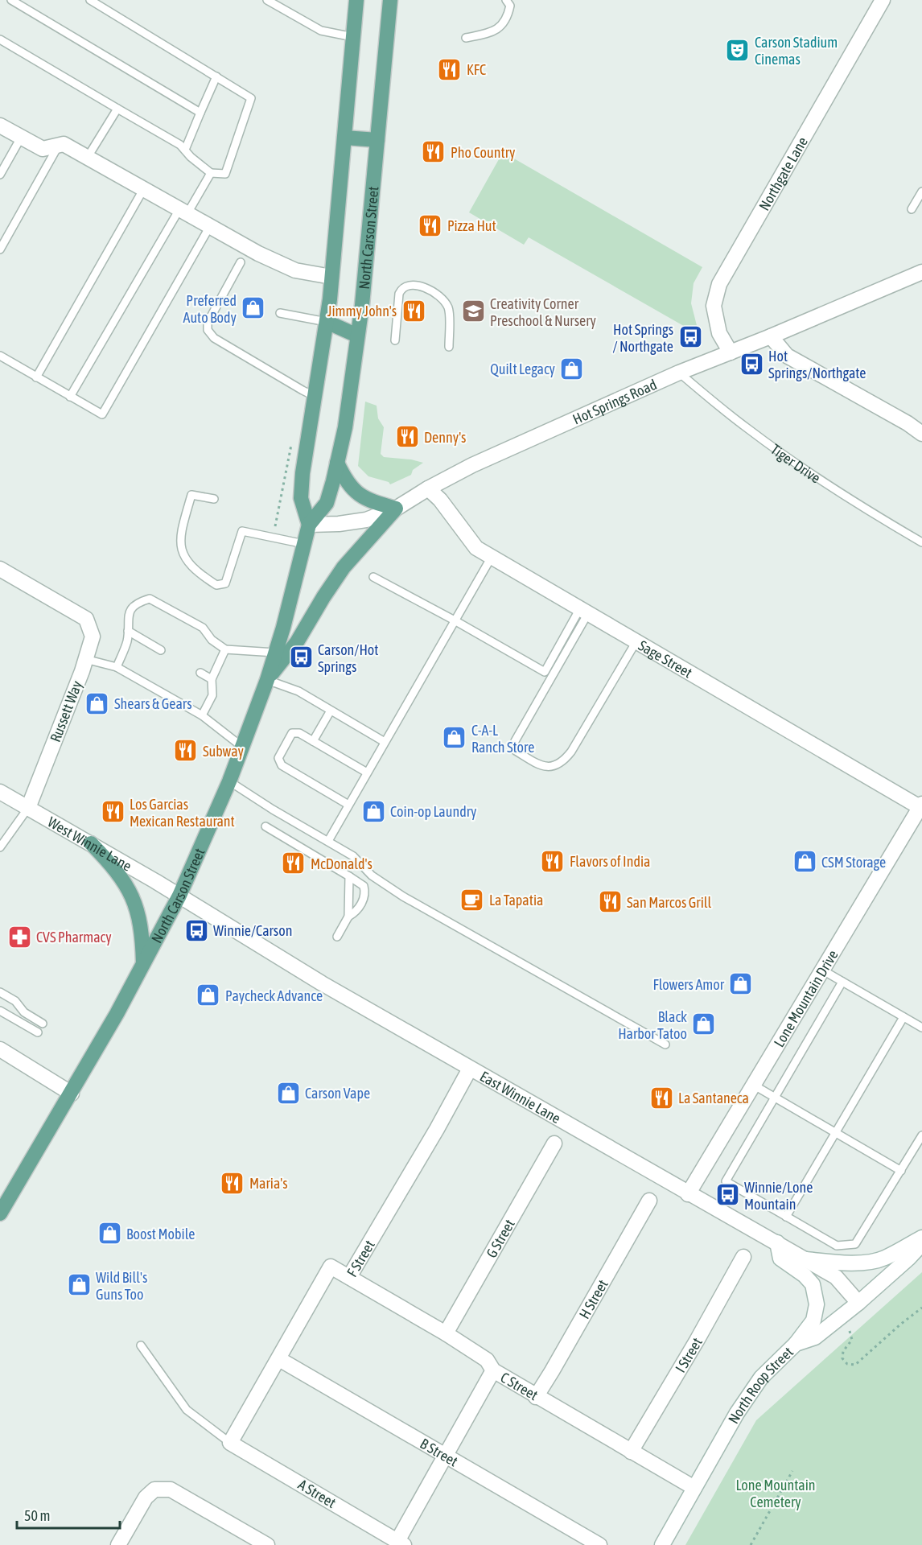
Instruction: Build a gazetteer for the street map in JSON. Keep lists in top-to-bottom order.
{
  "streets": {
    "main road": ["North Carson Street"],
    "street": [
      "Northgate Lane",
      "Hot Springs Road",
      "Sage Street",
      "Russett Way",
      "West Winnie Lane",
      "Lone Mountain Drive",
      "East Winnie Lane",
      "G Street",
      "F Street",
      "H Street",
      "I Street",
      "C Street",
      "North Roop Street",
      "B Street",
      "A Street"
    ],
    "lane": ["Tiger Drive"]
  },
  "crossings": [
    ["Northgate Lane", "Hot Springs Road"],
    ["North Carson Street", "Hot Springs Road"],
    ["North Carson Street", "West Winnie Lane"],
    ["North Carson Street", "East Winnie Lane"],
    ["Hot Springs Road", "Tiger Drive"],
    ["Hot Springs Road", "Sage Street"],
    ["Sage Street", "Lone Mountain Drive"],
    ["Russett Way", "West Winnie Lane"],
    ["West Winnie Lane", "East Winnie Lane"],
    ["Lone Mountain Drive", "East Winnie Lane"],
    ["East Winnie Lane", "F Street"],
    ["East Winnie Lane", "North Roop Street"],
    ["G Street", "C Street"],
    ["F Street", "C Street"],
    ["F Street", "B Street"],
    ["F Street", "A Street"],
    ["H Street", "C Street"],
    ["I Street", "C Street"],
    ["C Street", "North Roop Street"]
  ],
  "parks": ["Lone Mountain Cemetery"],
  "places": {
    "theatre": ["Carson Stadium Cinemas"],
    "restaurant": [
      "KFC",
      "Pho Country",
      "Pizza Hut",
      "Jimmy John's",
      "Denny's",
      "Subway",
      "Los Garcias Mexican Restaurant",
      "Flavors of India",
      "McDonald's",
      "San Marcos Grill",
      "La Santaneca",
      "Maria's"
    ],
    "shop": [
      "Preferred Auto Body",
      "Quilt Legacy",
      "Shears & Gears",
      "C-A-L Ranch Store",
      "Coin-op Laundry",
      "CSM Storage",
      "Flowers Amor",
      "Paycheck Advance",
      "Black Harbor Tatoo",
      "Carson Vape",
      "Boost Mobile",
      "Wild Bill's Guns Too"
    ],
    "school or university": ["Creativity Corner Preschool & Nursery"],
    "bus stop": [
      "Hot Springs / Northgate",
      "Hot Springs/Northgate",
      "Carson/Hot Springs",
      "Winnie/Carson",
      "Winnie/Lone Mountain"
    ],
    "cafe": ["La Tapatia"],
    "pharmacy": ["CVS Pharmacy"]
  },
  "scale_bar": "50 m"
}
